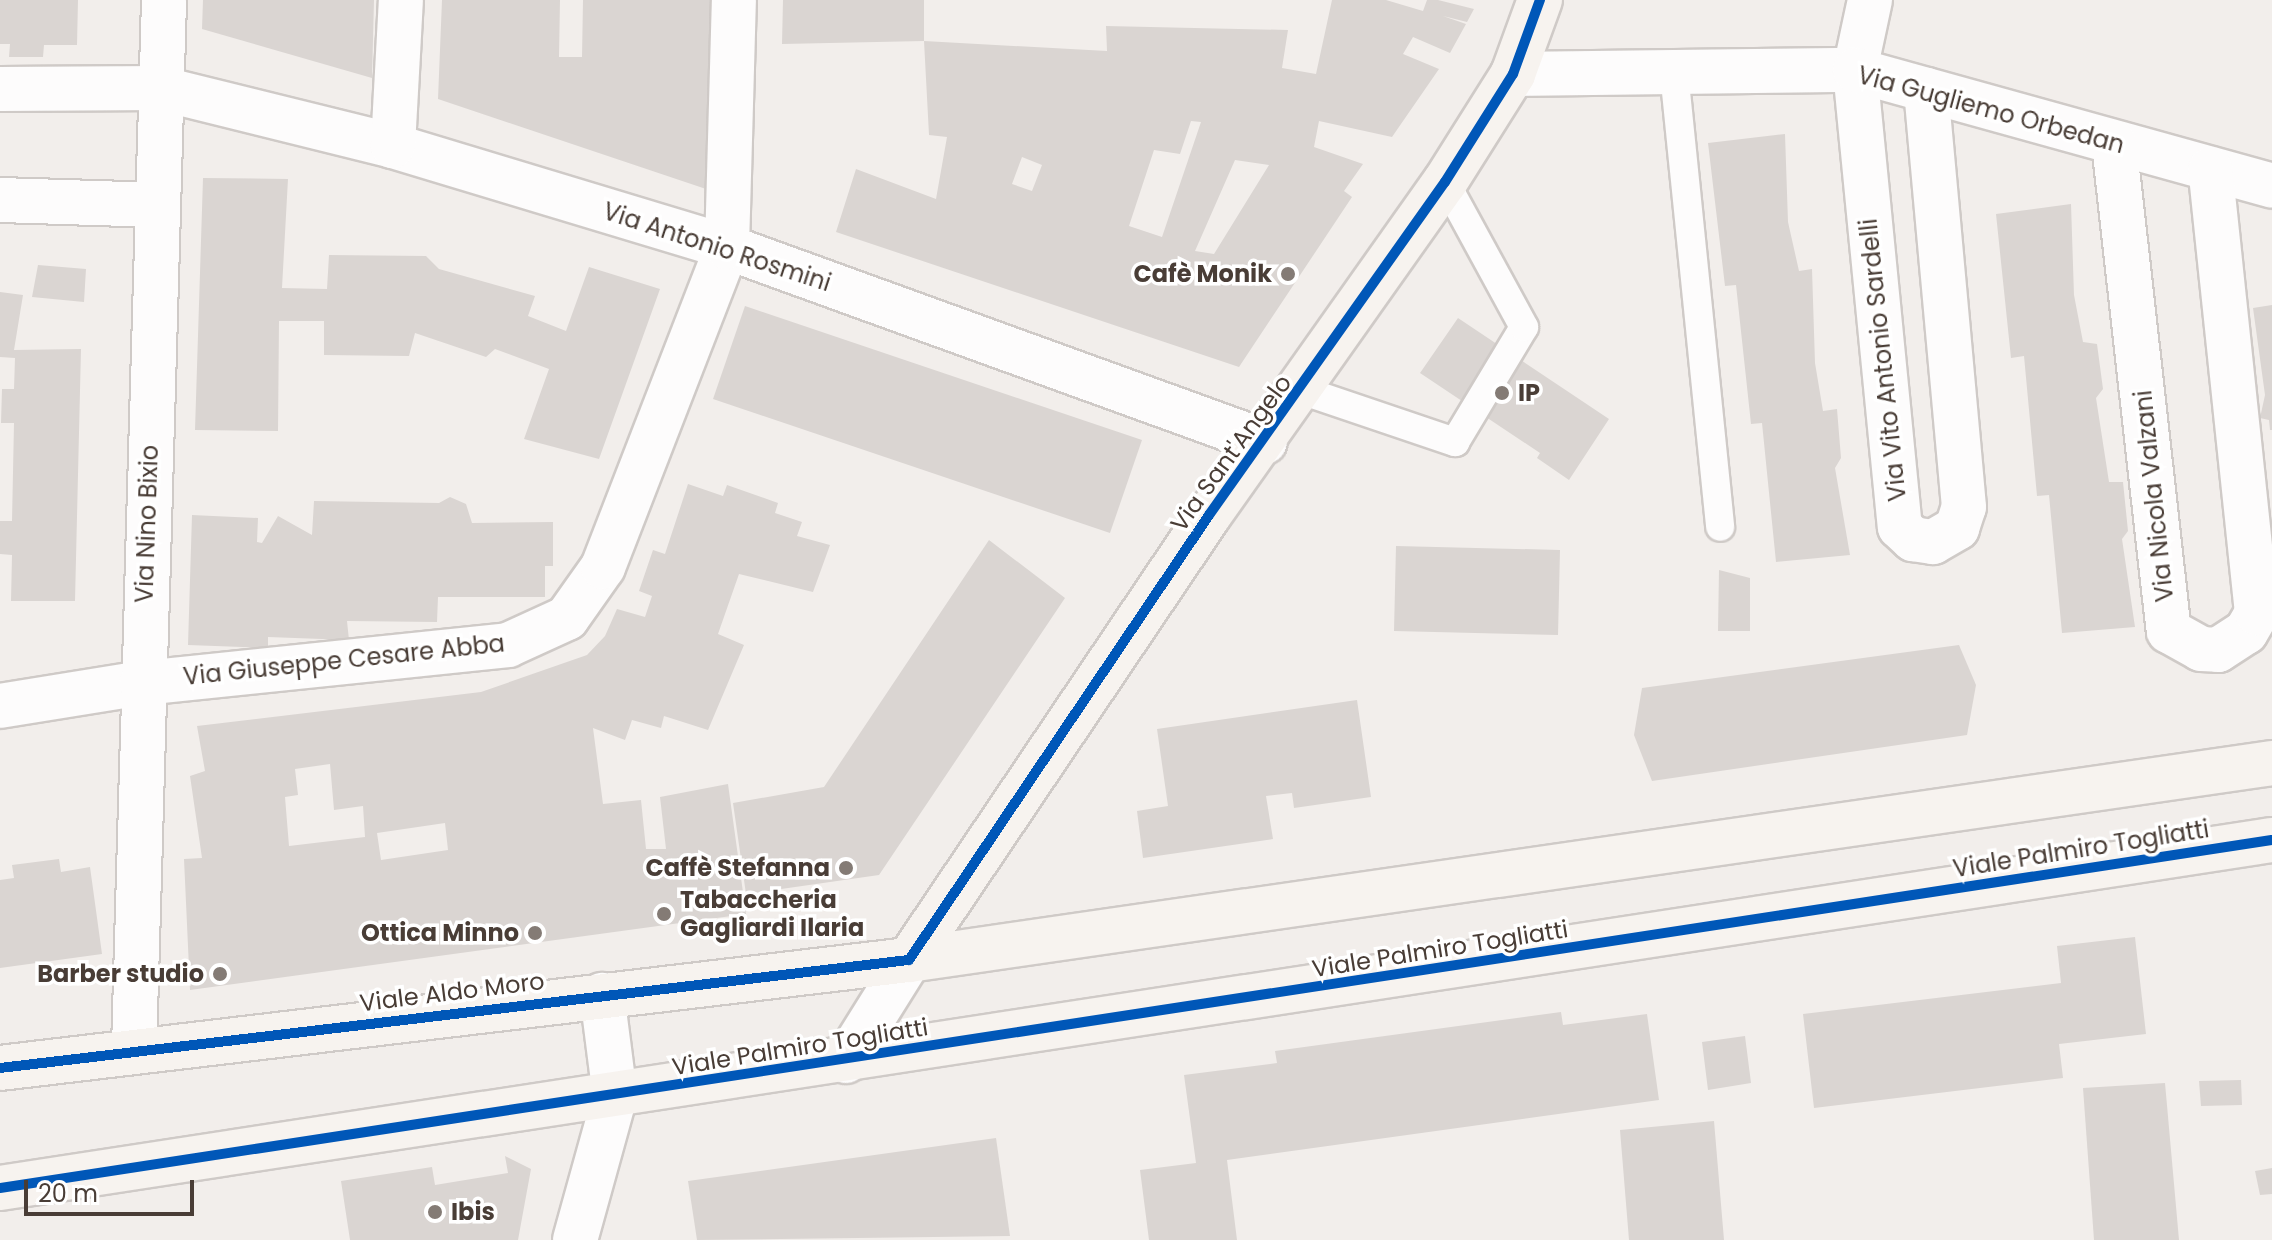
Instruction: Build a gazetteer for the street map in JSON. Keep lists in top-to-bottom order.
{
  "streets": {
    "street": [
      "Via Gugliemo Orbedan",
      "Via Antonio Rosmini",
      "Via Vito Antonio Sardelli",
      "Via Sant'Angelo",
      "Via Nicola Valzani",
      "Via Nino Bixio",
      "Via Giuseppe Cesare Abba",
      "Viale Palmiro Togliatti",
      "Viale Aldo Moro"
    ]
  },
  "crossings": [
    ["Via Gugliemo Orbedan", "Via Vito Antonio Sardelli"],
    ["Via Gugliemo Orbedan", "Via Sant'Angelo"],
    ["Via Gugliemo Orbedan", "Via Nicola Valzani"],
    ["Via Antonio Rosmini", "Via Sant'Angelo"],
    ["Via Antonio Rosmini", "Via Nino Bixio"],
    ["Via Antonio Rosmini", "Via Giuseppe Cesare Abba"],
    ["Via Sant'Angelo", "Viale Palmiro Togliatti"],
    ["Via Sant'Angelo", "Viale Aldo Moro"],
    ["Via Nino Bixio", "Via Giuseppe Cesare Abba"],
    ["Via Nino Bixio", "Viale Aldo Moro"],
    ["Viale Palmiro Togliatti", "Viale Aldo Moro"]
  ],
  "places": [
    "Cafè Monik",
    "IP",
    "Caffè Stefanna",
    "Tabaccheria Gagliardi Ilaria",
    "Ottica Minno",
    "Barber studio",
    "Ibis"
  ],
  "scale_bar": "20 m"
}
